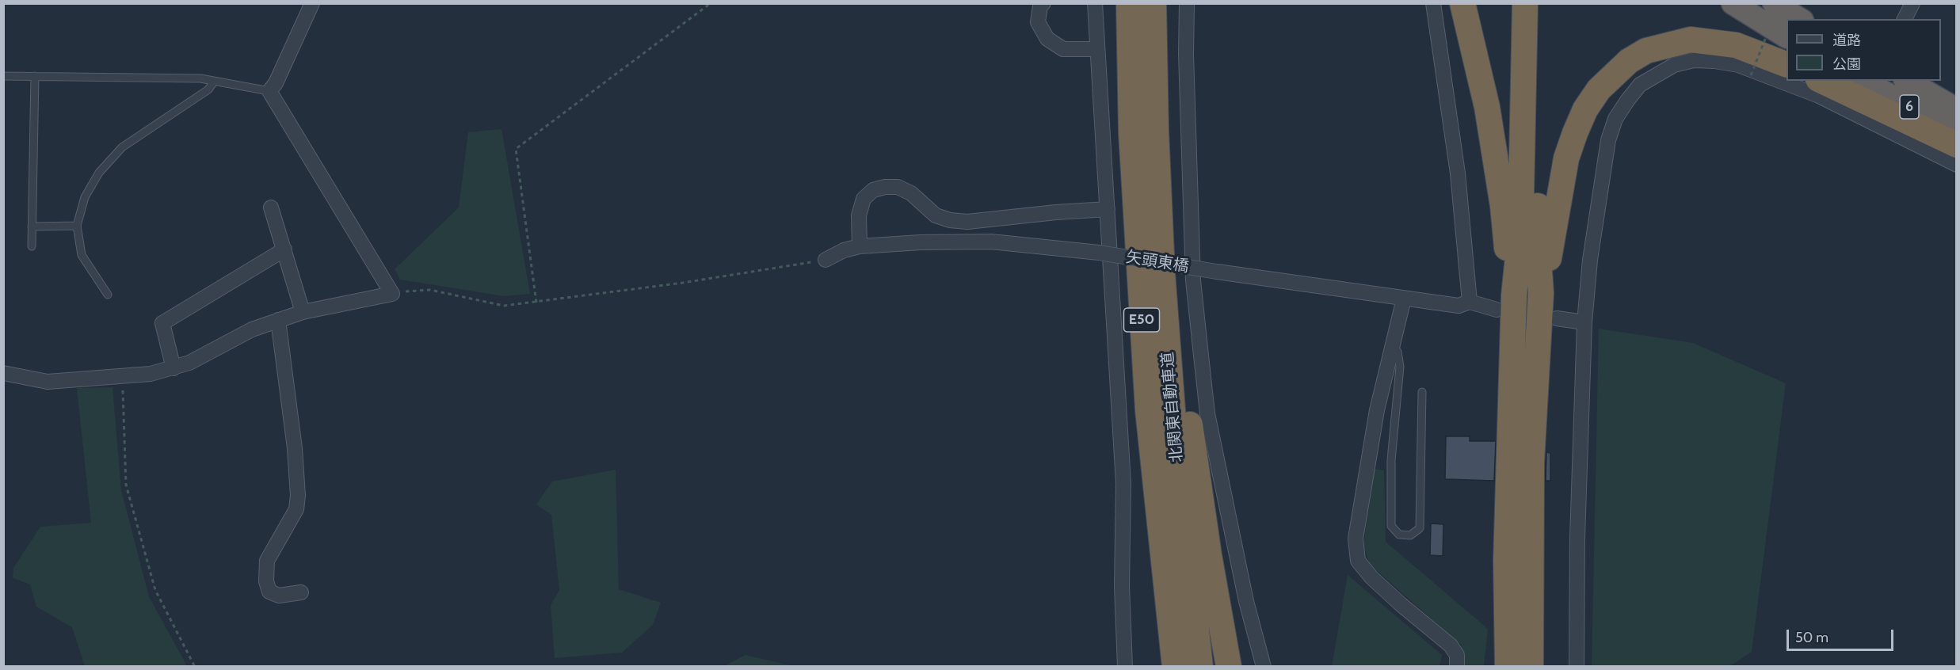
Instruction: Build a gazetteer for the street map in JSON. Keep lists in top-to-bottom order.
{
  "streets": {
    "highway": ["6", "E50", "北関東自動車道"],
    "street": ["矢頭東橋"]
  },
  "legend": ["道路", "公園"],
  "scale_bar": "50 m"
}
